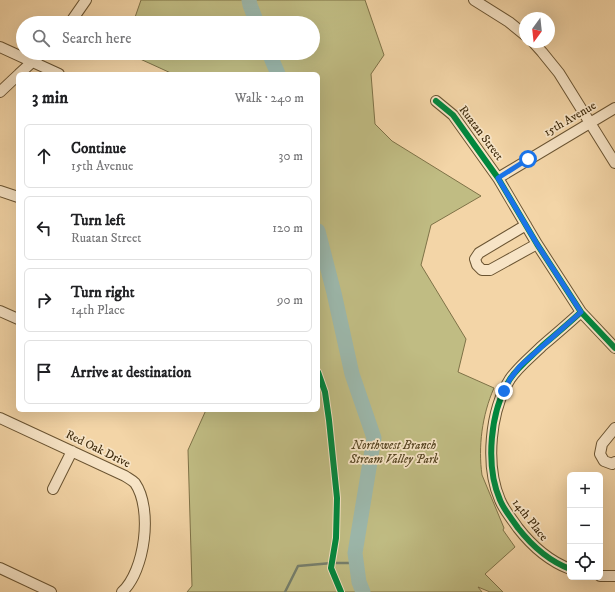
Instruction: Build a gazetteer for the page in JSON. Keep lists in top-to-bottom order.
{
  "streets": {
    "street": [
      "15th Avenue",
      "Ruatan Street",
      "Red Oak Drive",
      "14th Place"
    ]
  },
  "crossings": [
    ["15th Avenue", "Ruatan Street"],
    ["Ruatan Street", "14th Place"]
  ],
  "parks": ["Northwest Branch Stream Valley Park"],
  "north": "bottom",
  "page": {
    "search": "Search here",
    "heading": ["3 min", "Walk · 240 m"],
    "list": [
      ["Continue", "15th Avenue", "30 m"],
      ["Turn left", "Ruatan Street", "120 m"],
      ["Turn right", "14th Place", "90 m"],
      "Arrive at destination"
    ],
    "map_buttons": ["+", "−"]
  }
}
